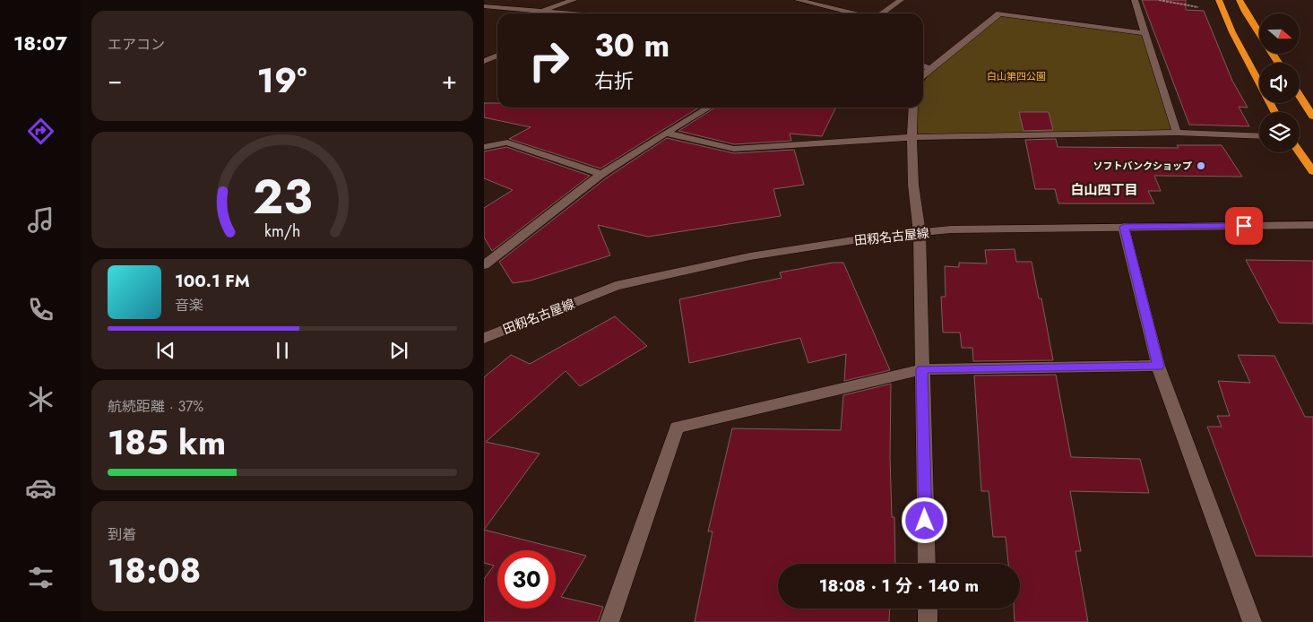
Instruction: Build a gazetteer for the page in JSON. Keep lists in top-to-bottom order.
{
  "streets": {
    "street": ["田籾名古屋線"]
  },
  "districts": ["白山四丁目"],
  "parks": ["白山第四公園"],
  "places": ["ソフトバンクショップ"],
  "north": "right",
  "page": {
    "tabs": "18:07",
    "tile": [
      "エアコン",
      ["航続距離 · 37%", "185 km"],
      ["到着", "18:08"]
    ],
    "turn": ["30 m", "右折"],
    "heat": ["−", "19°", "+"],
    "song": ["100.1 FM", "音楽"],
    "limit": "30",
    "trip": "18:08 · 1 分 · 140 m",
    "gauge": ["23", "km/h"]
  }
}
